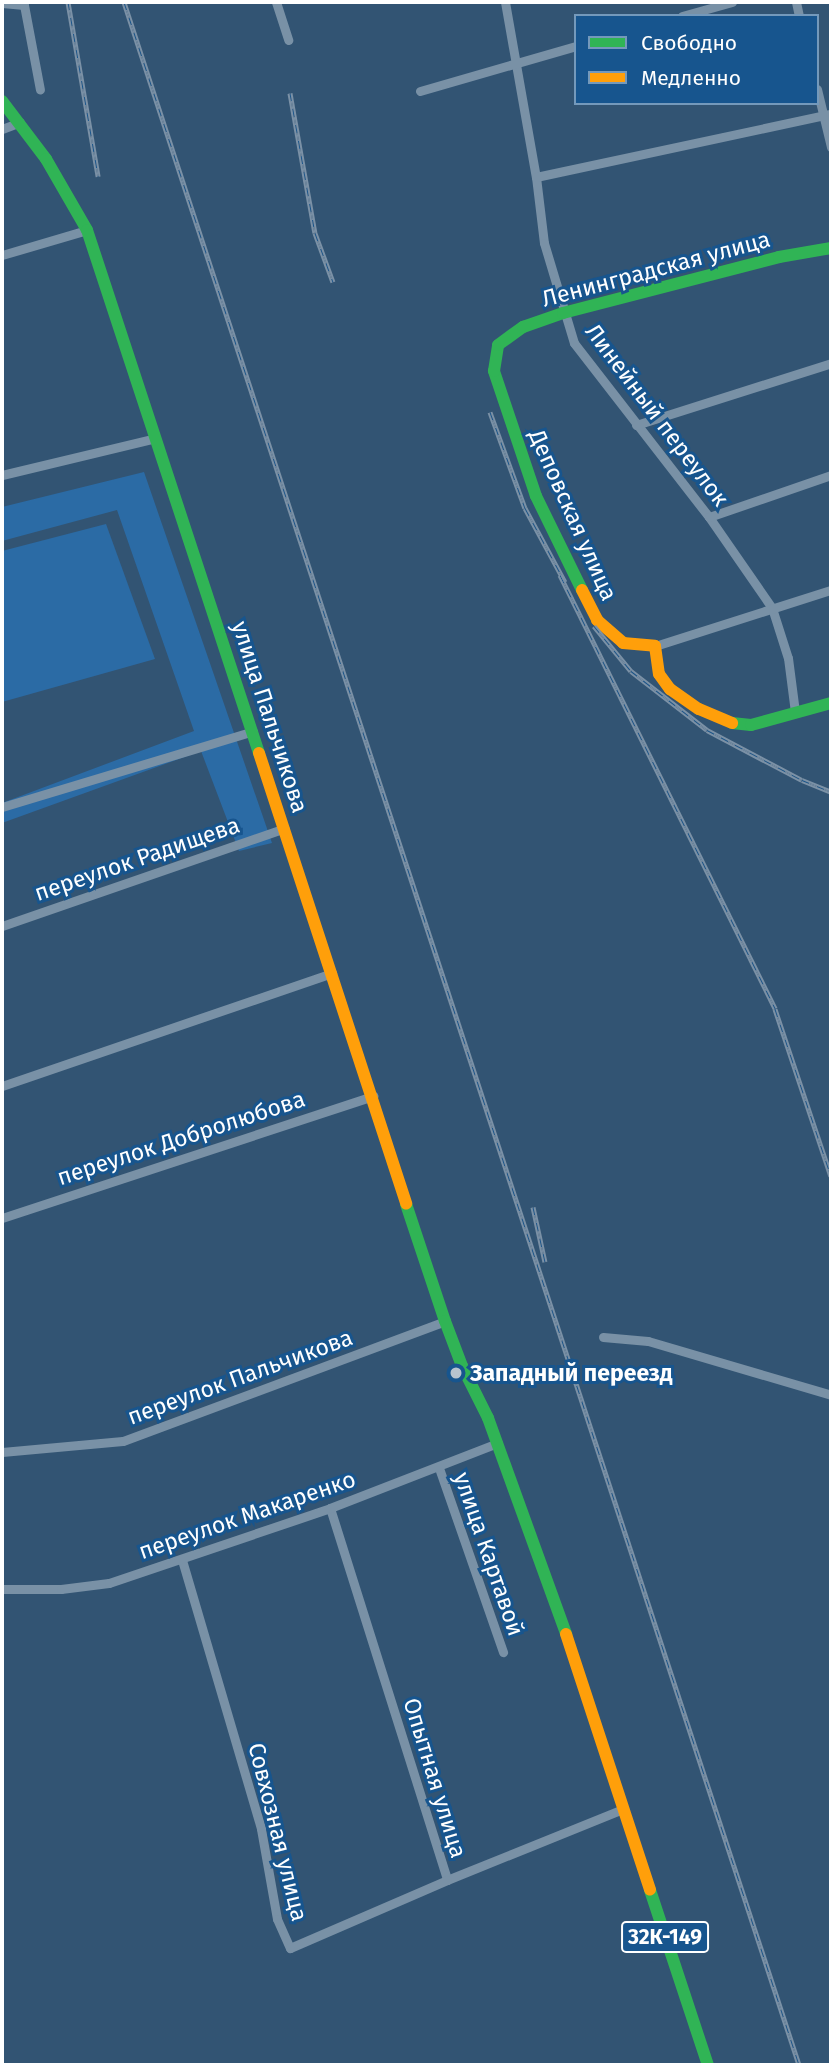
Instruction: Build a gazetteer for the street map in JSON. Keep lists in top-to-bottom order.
{
  "streets": {
    "main road": [
      "Ленинградская улица",
      "Деповская улица",
      "улица Пальчикова",
      "32К-149"
    ],
    "street": [
      "Линейный переулок",
      "переулок Радищева",
      "переулок Добролюбова",
      "переулок Пальчикова",
      "переулок Макаренко",
      "улица Картавой",
      "Опытная улица",
      "Совхозная улица"
    ]
  },
  "crossings": [
    ["Ленинградская улица", "Линейный переулок"],
    ["Ленинградская улица", "Деповская улица"],
    ["улица Пальчикова", "переулок Радищева"],
    ["улица Пальчикова", "переулок Добролюбова"],
    ["улица Пальчикова", "переулок Пальчикова"],
    ["улица Пальчикова", "переулок Макаренко"],
    ["улица Пальчикова", "Опытная улица"],
    ["улица Пальчикова", "32К-149"],
    ["переулок Макаренко", "улица Картавой"],
    ["переулок Макаренко", "Опытная улица"],
    ["переулок Макаренко", "Совхозная улица"],
    ["Опытная улица", "Совхозная улица"],
    ["Опытная улица", "32К-149"]
  ],
  "places": ["Западный переезд"],
  "legend": ["Свободно", "Медленно"]
}
